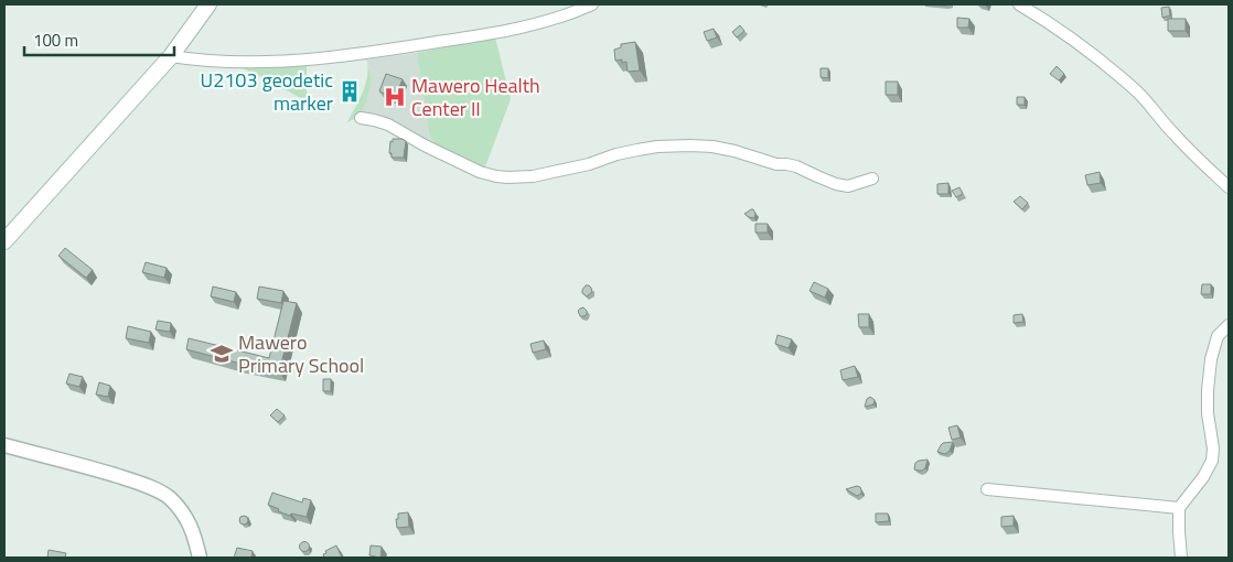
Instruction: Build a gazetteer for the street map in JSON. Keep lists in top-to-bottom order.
{
  "places": {
    "building": ["U2103 geodetic marker"],
    "hospital": ["Mawero Health Center II"],
    "school or university": ["Mawero Primary School"]
  },
  "scale_bar": "100 m"
}
